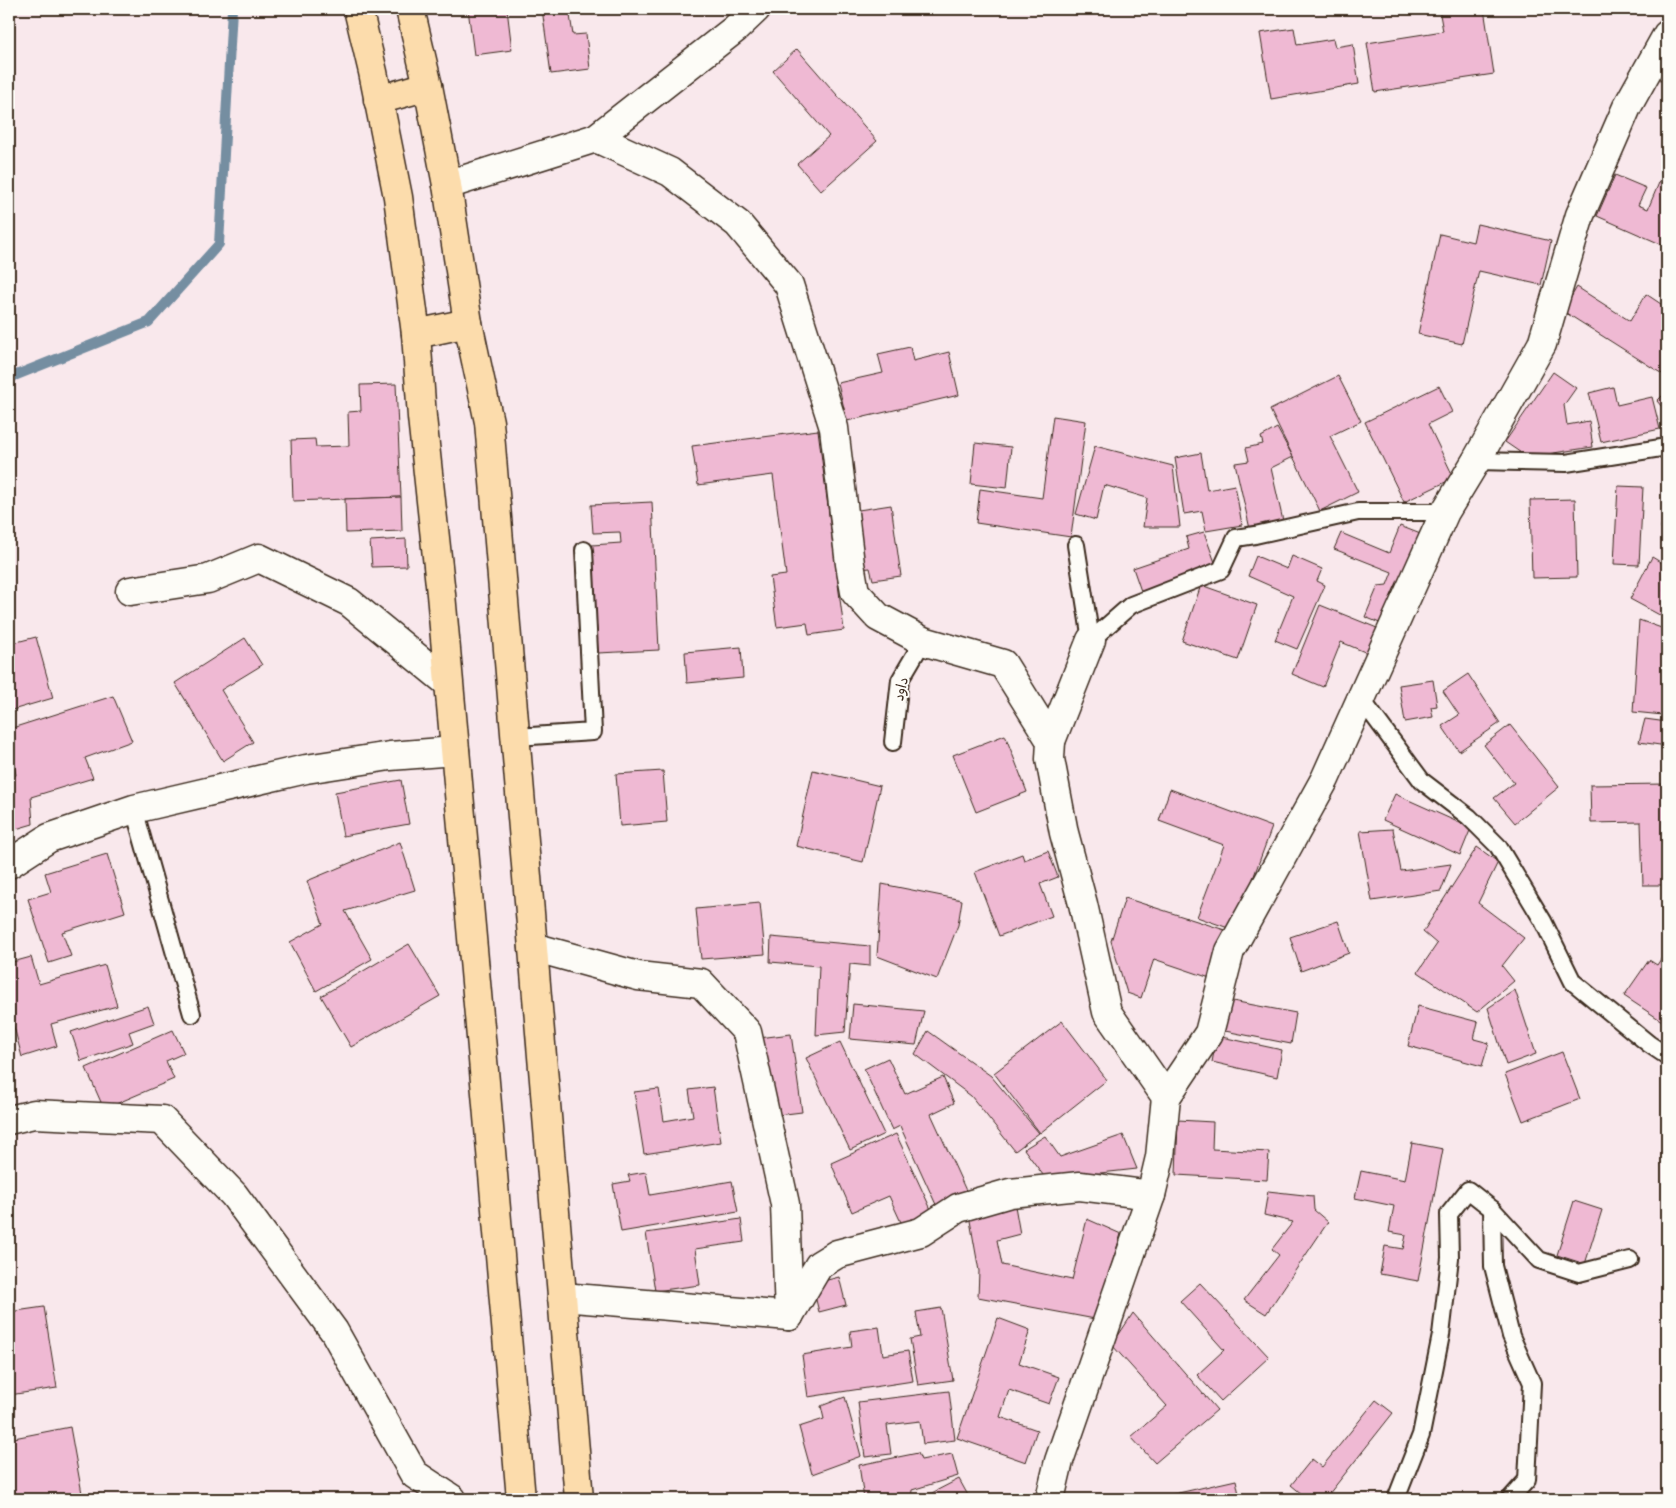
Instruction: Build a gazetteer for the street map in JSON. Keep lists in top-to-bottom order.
{
  "streets": {
    "lane": ["داود"]
  }
}
